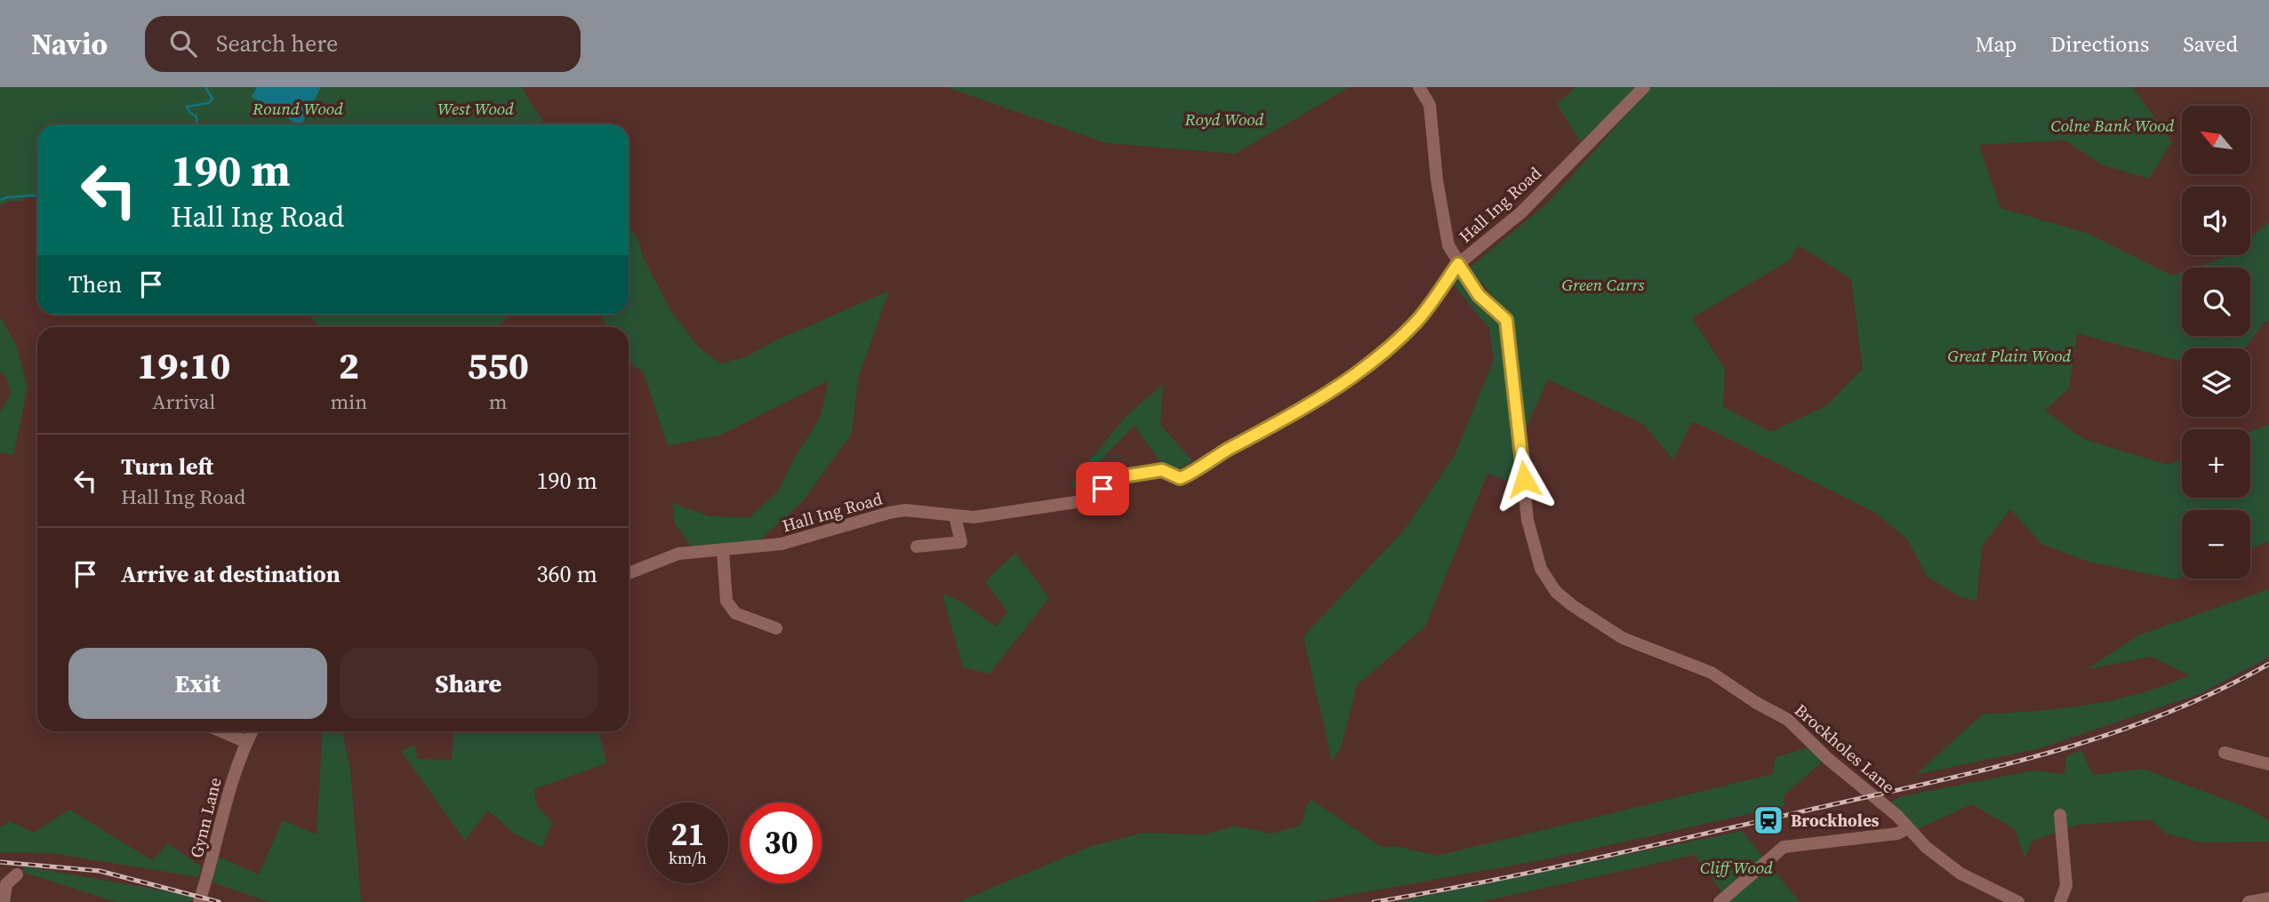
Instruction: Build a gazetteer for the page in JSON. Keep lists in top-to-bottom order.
{
  "streets": {
    "street": ["Hall Ing Road", "Brockholes Lane", "Gynn Lane"]
  },
  "crossings": [
    ["Hall Ing Road", "Brockholes Lane"]
  ],
  "parks": [
    "Round Wood",
    "West Wood",
    "Royd Wood",
    "Colne Bank Wood",
    "Green Carrs",
    "Great Plain Wood",
    "Cliff Wood"
  ],
  "places": {
    "station": ["Brockholes"]
  },
  "north": "top left",
  "page": {
    "header": "Navio",
    "search": "Search here",
    "nav": ["Map", "Directions", "Saved"],
    "map_buttons": ["+", "−"],
    "turn": ["190 m", "Hall Ing Road"],
    "then": "Then",
    "eta": [
      "19:10",
      "Arrival",
      "2",
      "min",
      "550",
      "m"
    ],
    "list": [
      {
        "name": "Turn left",
        "note": "Hall Ing Road",
        "value": "190 m"
      },
      {
        "name": "Arrive at destination",
        "value": "360 m"
      }
    ],
    "buttons": ["Exit", "Share"],
    "speed": "21 km/h",
    "limit": "30"
  }
}
